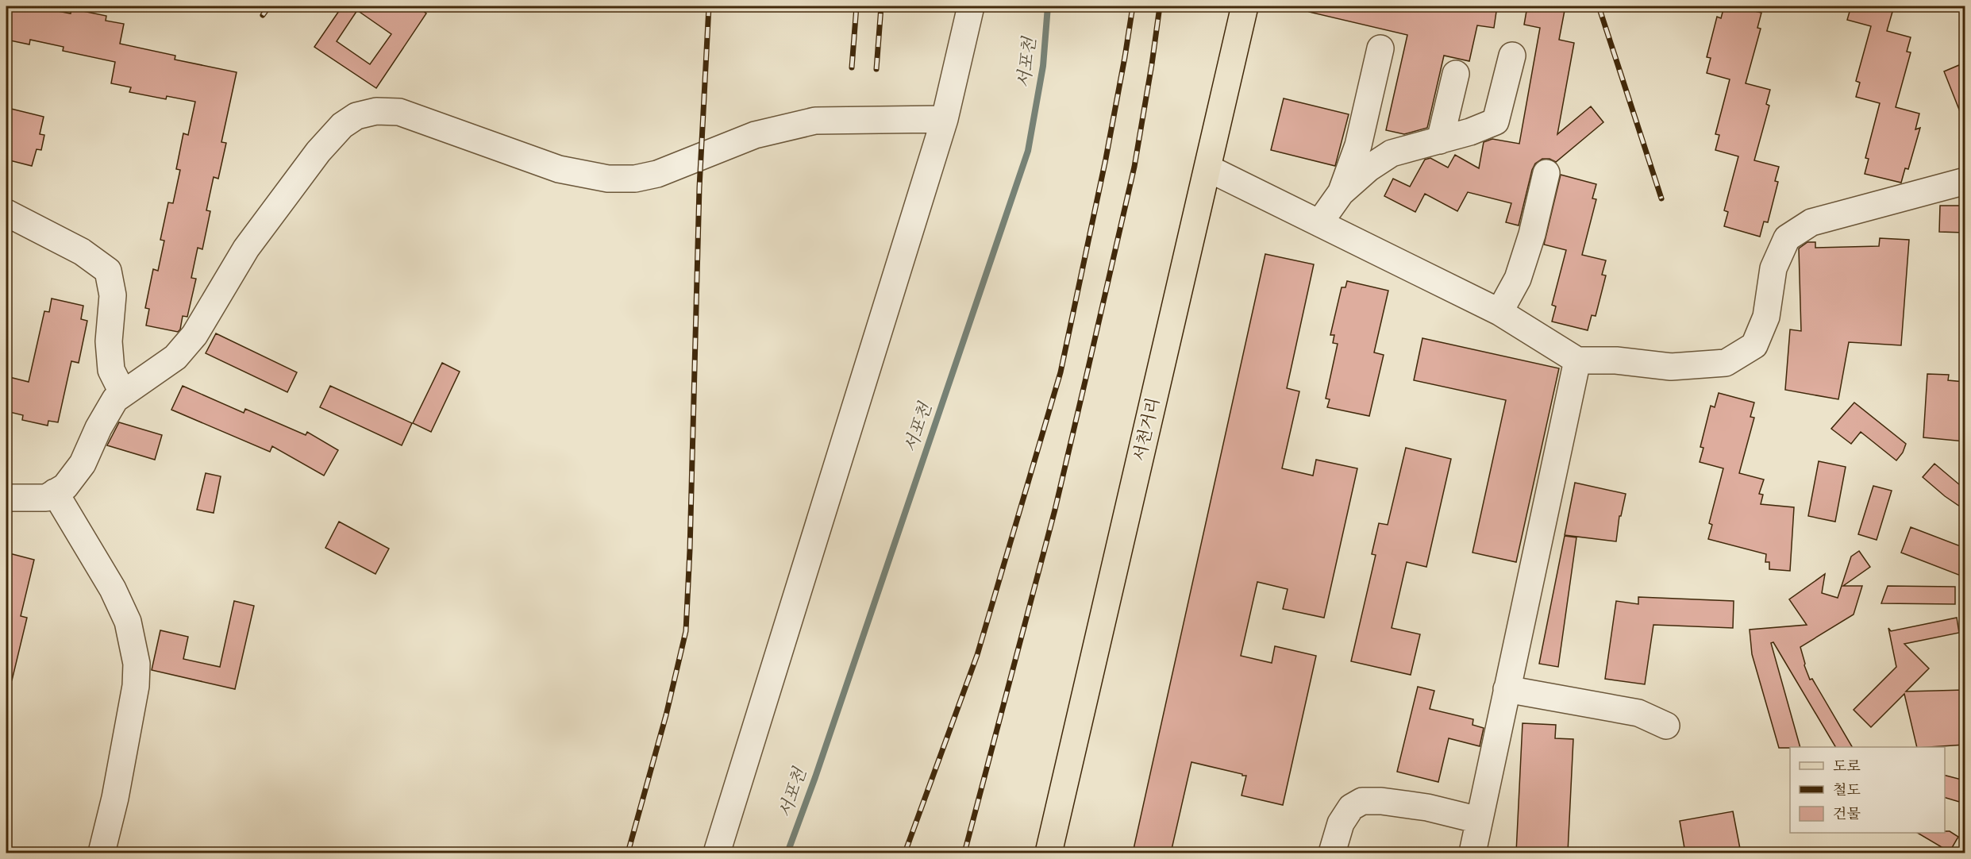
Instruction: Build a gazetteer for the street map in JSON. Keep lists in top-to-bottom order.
{
  "streets": {
    "main road": ["서천거리"]
  },
  "water": ["서포천"],
  "legend": ["도로", "철도", "건물"]
}
